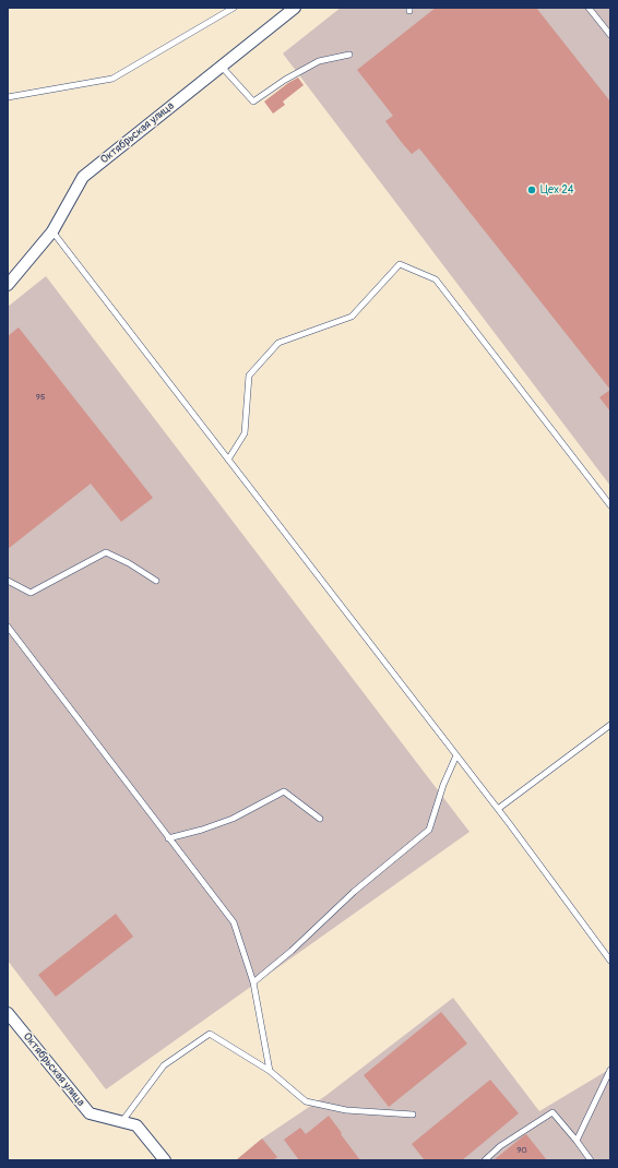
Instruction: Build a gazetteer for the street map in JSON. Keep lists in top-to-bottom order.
{
  "streets": {
    "street": ["Октябрьская улица"]
  },
  "places": ["Цех 24"],
  "house_numbers": ["95", "90"]
}
